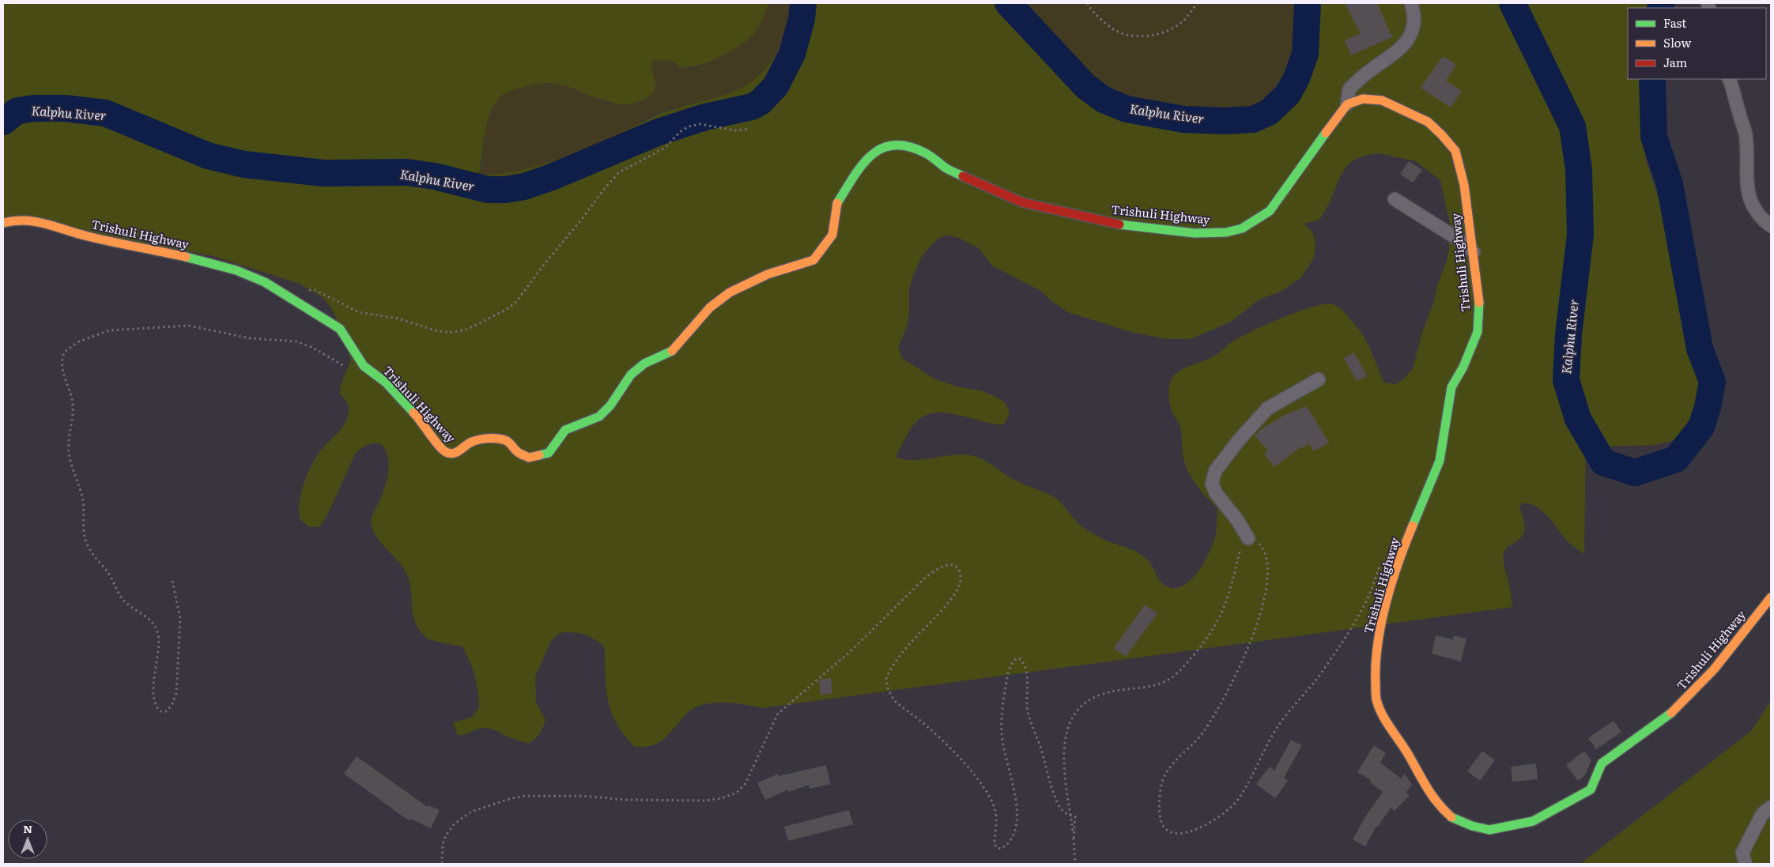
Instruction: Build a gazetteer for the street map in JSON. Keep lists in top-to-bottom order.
{
  "streets": {
    "street": ["Trishuli Highway"]
  },
  "water": ["Kalphu River"],
  "legend": ["Fast", "Slow", "Jam"],
  "north": "top"
}
